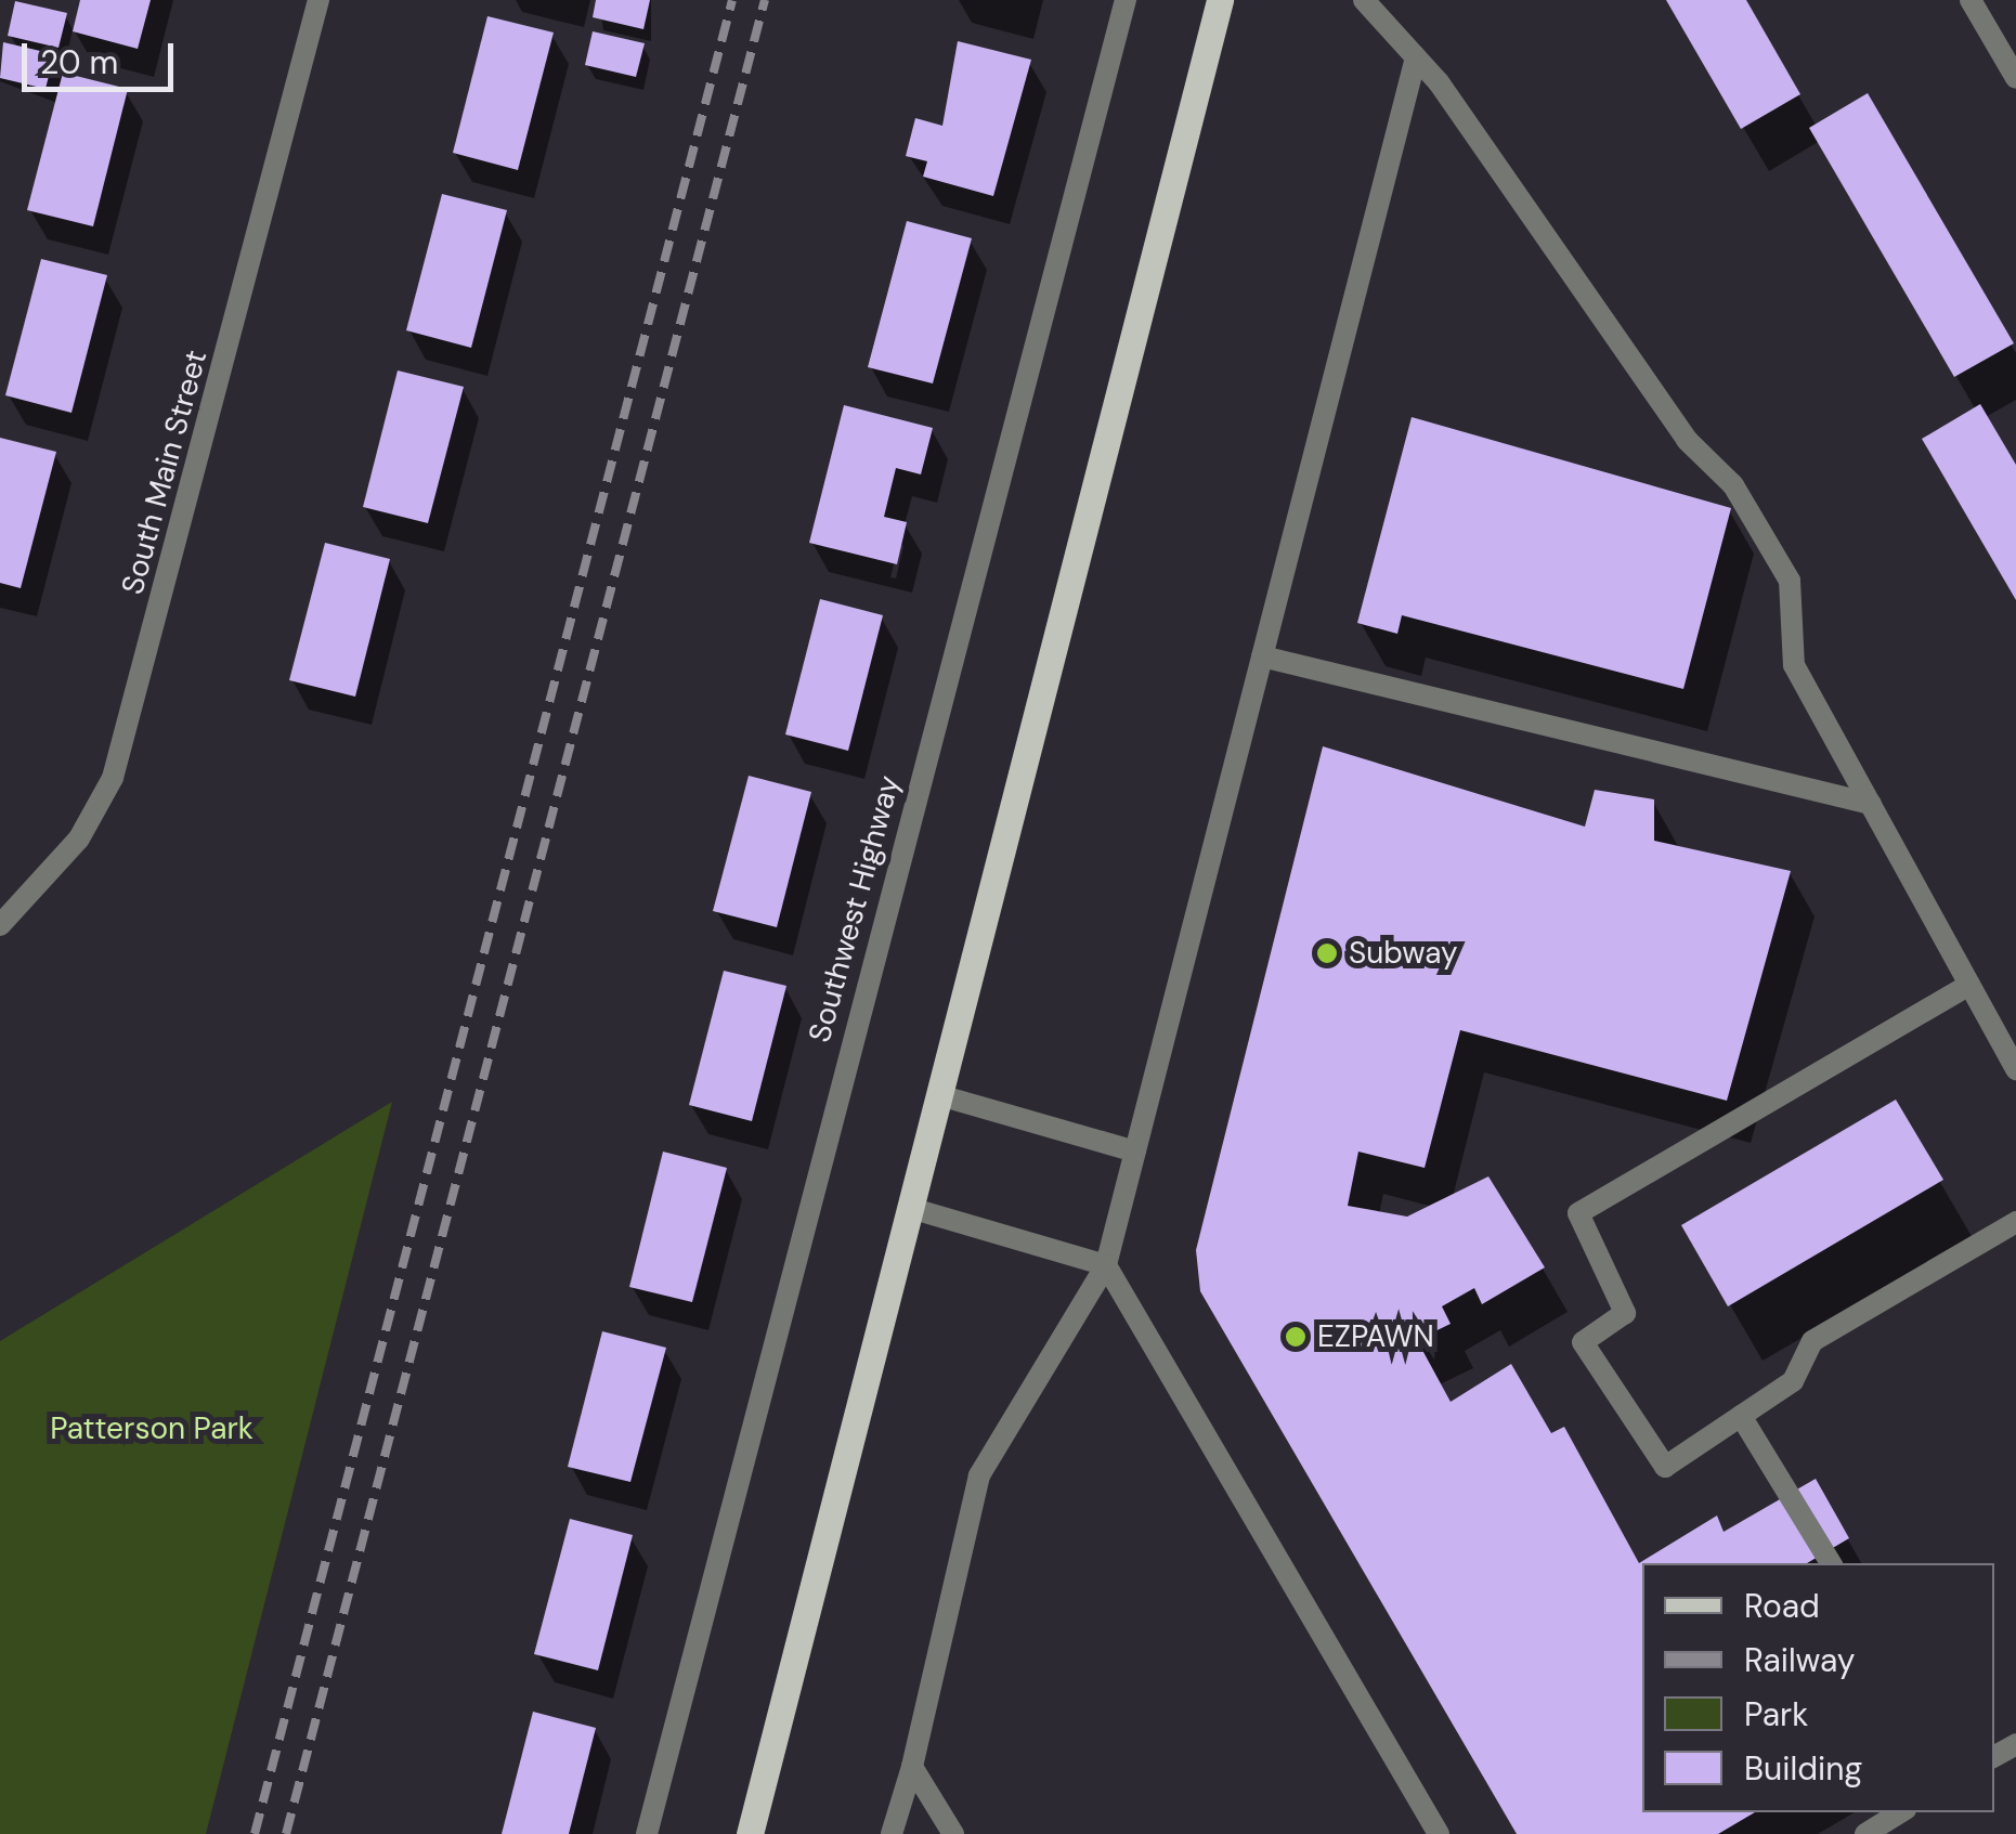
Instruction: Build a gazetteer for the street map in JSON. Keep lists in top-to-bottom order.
{
  "streets": {
    "street": ["South Main Street", "Southwest Highway"]
  },
  "parks": ["Patterson Park"],
  "places": ["Subway", "EZPAWN"],
  "legend": [
    "Road",
    "Railway",
    "Park",
    "Building"
  ],
  "scale_bar": "20 m"
}
